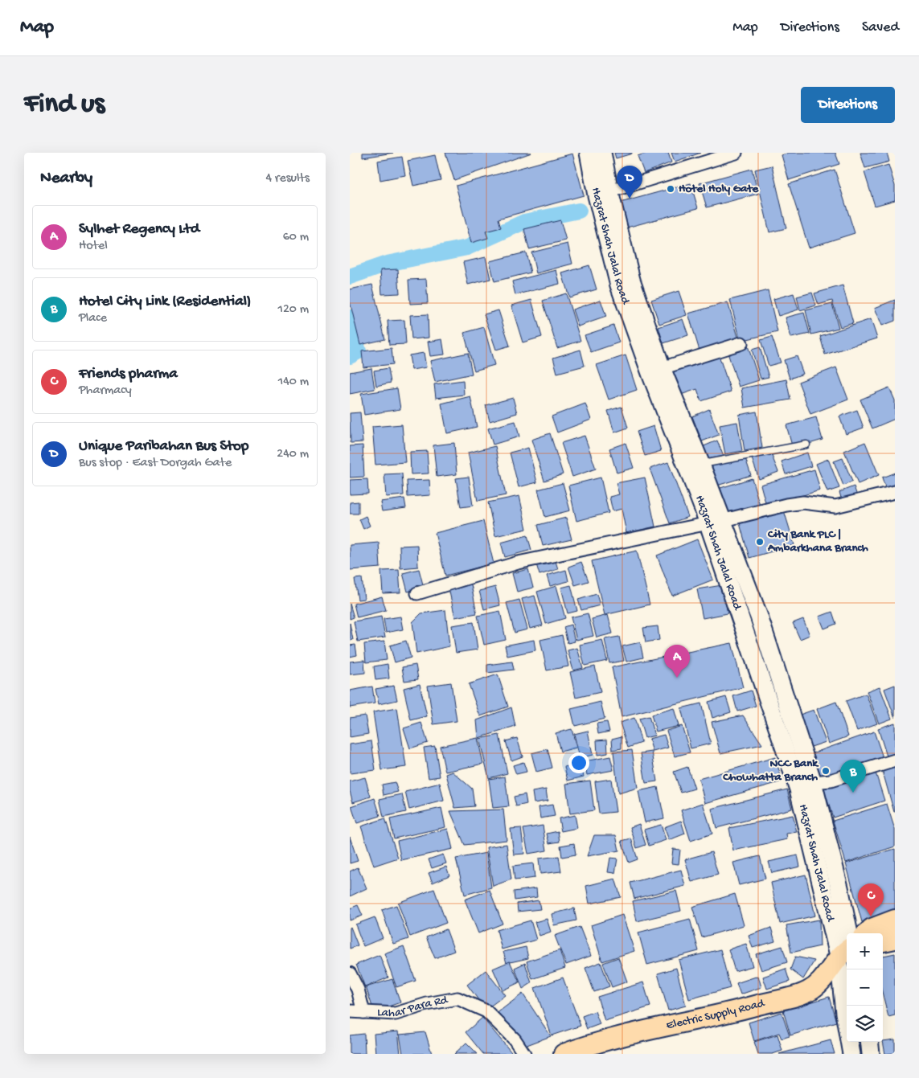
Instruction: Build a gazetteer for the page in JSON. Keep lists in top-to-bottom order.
{
  "streets": {
    "main road": ["Hazrat Shah Jalal Road", "Electric Supply Road"],
    "street": ["Lahar Para Rd"]
  },
  "crossings": [
    ["Hazrat Shah Jalal Road", "Electric Supply Road"]
  ],
  "places": ["Hotel Holy Gate", "City Bank PLC | Ambarkhana Branch", "NCC Bank Chowhatta Branch"],
  "page": {
    "header": "Map",
    "nav": ["Map", "Directions", "Saved"],
    "buttons": "Directions",
    "title": "Find us",
    "heading": ["Nearby", "4 results"],
    "pins": [
      "D",
      "A",
      "B",
      "C"
    ],
    "list": [
      {
        "mark": "A",
        "name": "Sylhet Regency Ltd",
        "note": "Hotel",
        "value": "60 m"
      },
      {
        "mark": "B",
        "name": "Hotel City Link (Residential)",
        "note": "Place",
        "value": "120 m"
      },
      {
        "mark": "C",
        "name": "Friends pharma",
        "note": "Pharmacy",
        "value": "140 m"
      },
      {
        "mark": "D",
        "name": "Unique Paribahan Bus Stop",
        "note": "Bus stop · East Dorgah Gate",
        "value": "240 m"
      }
    ],
    "map_buttons": ["+", "−"]
  }
}
